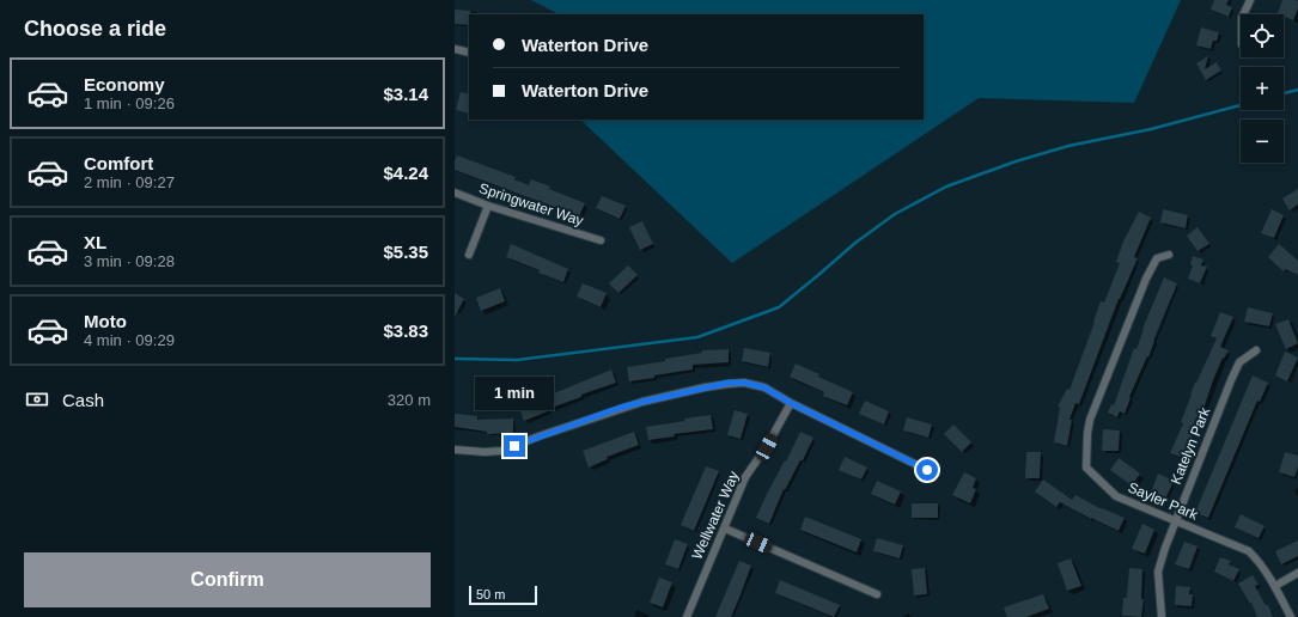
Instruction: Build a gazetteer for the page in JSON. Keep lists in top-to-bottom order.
{
  "streets": {
    "street": [
      "Springwater Way",
      "Katelyn Park",
      "Sayler Park",
      "Wellwater Way"
    ]
  },
  "crossings": [
    ["Katelyn Park", "Sayler Park"]
  ],
  "scale_bar": "50 m",
  "page": {
    "heading": "Choose a ride",
    "map_buttons": ["+", "−"],
    "banner": ["Waterton Drive", "Waterton Drive"],
    "list": [
      {
        "name": "Economy",
        "note": "1 min · 09:26",
        "value": "$3.14"
      },
      {
        "name": "Comfort",
        "note": "2 min · 09:27",
        "value": "$4.24"
      },
      {
        "name": "XL",
        "note": "3 min · 09:28",
        "value": "$5.35"
      },
      {
        "name": "Moto",
        "note": "4 min · 09:29",
        "value": "$3.83"
      }
    ],
    "pay": ["Cash", "320 m"],
    "bubble": "1 min",
    "buttons": "Confirm",
    "scale": "50 m"
  }
}
